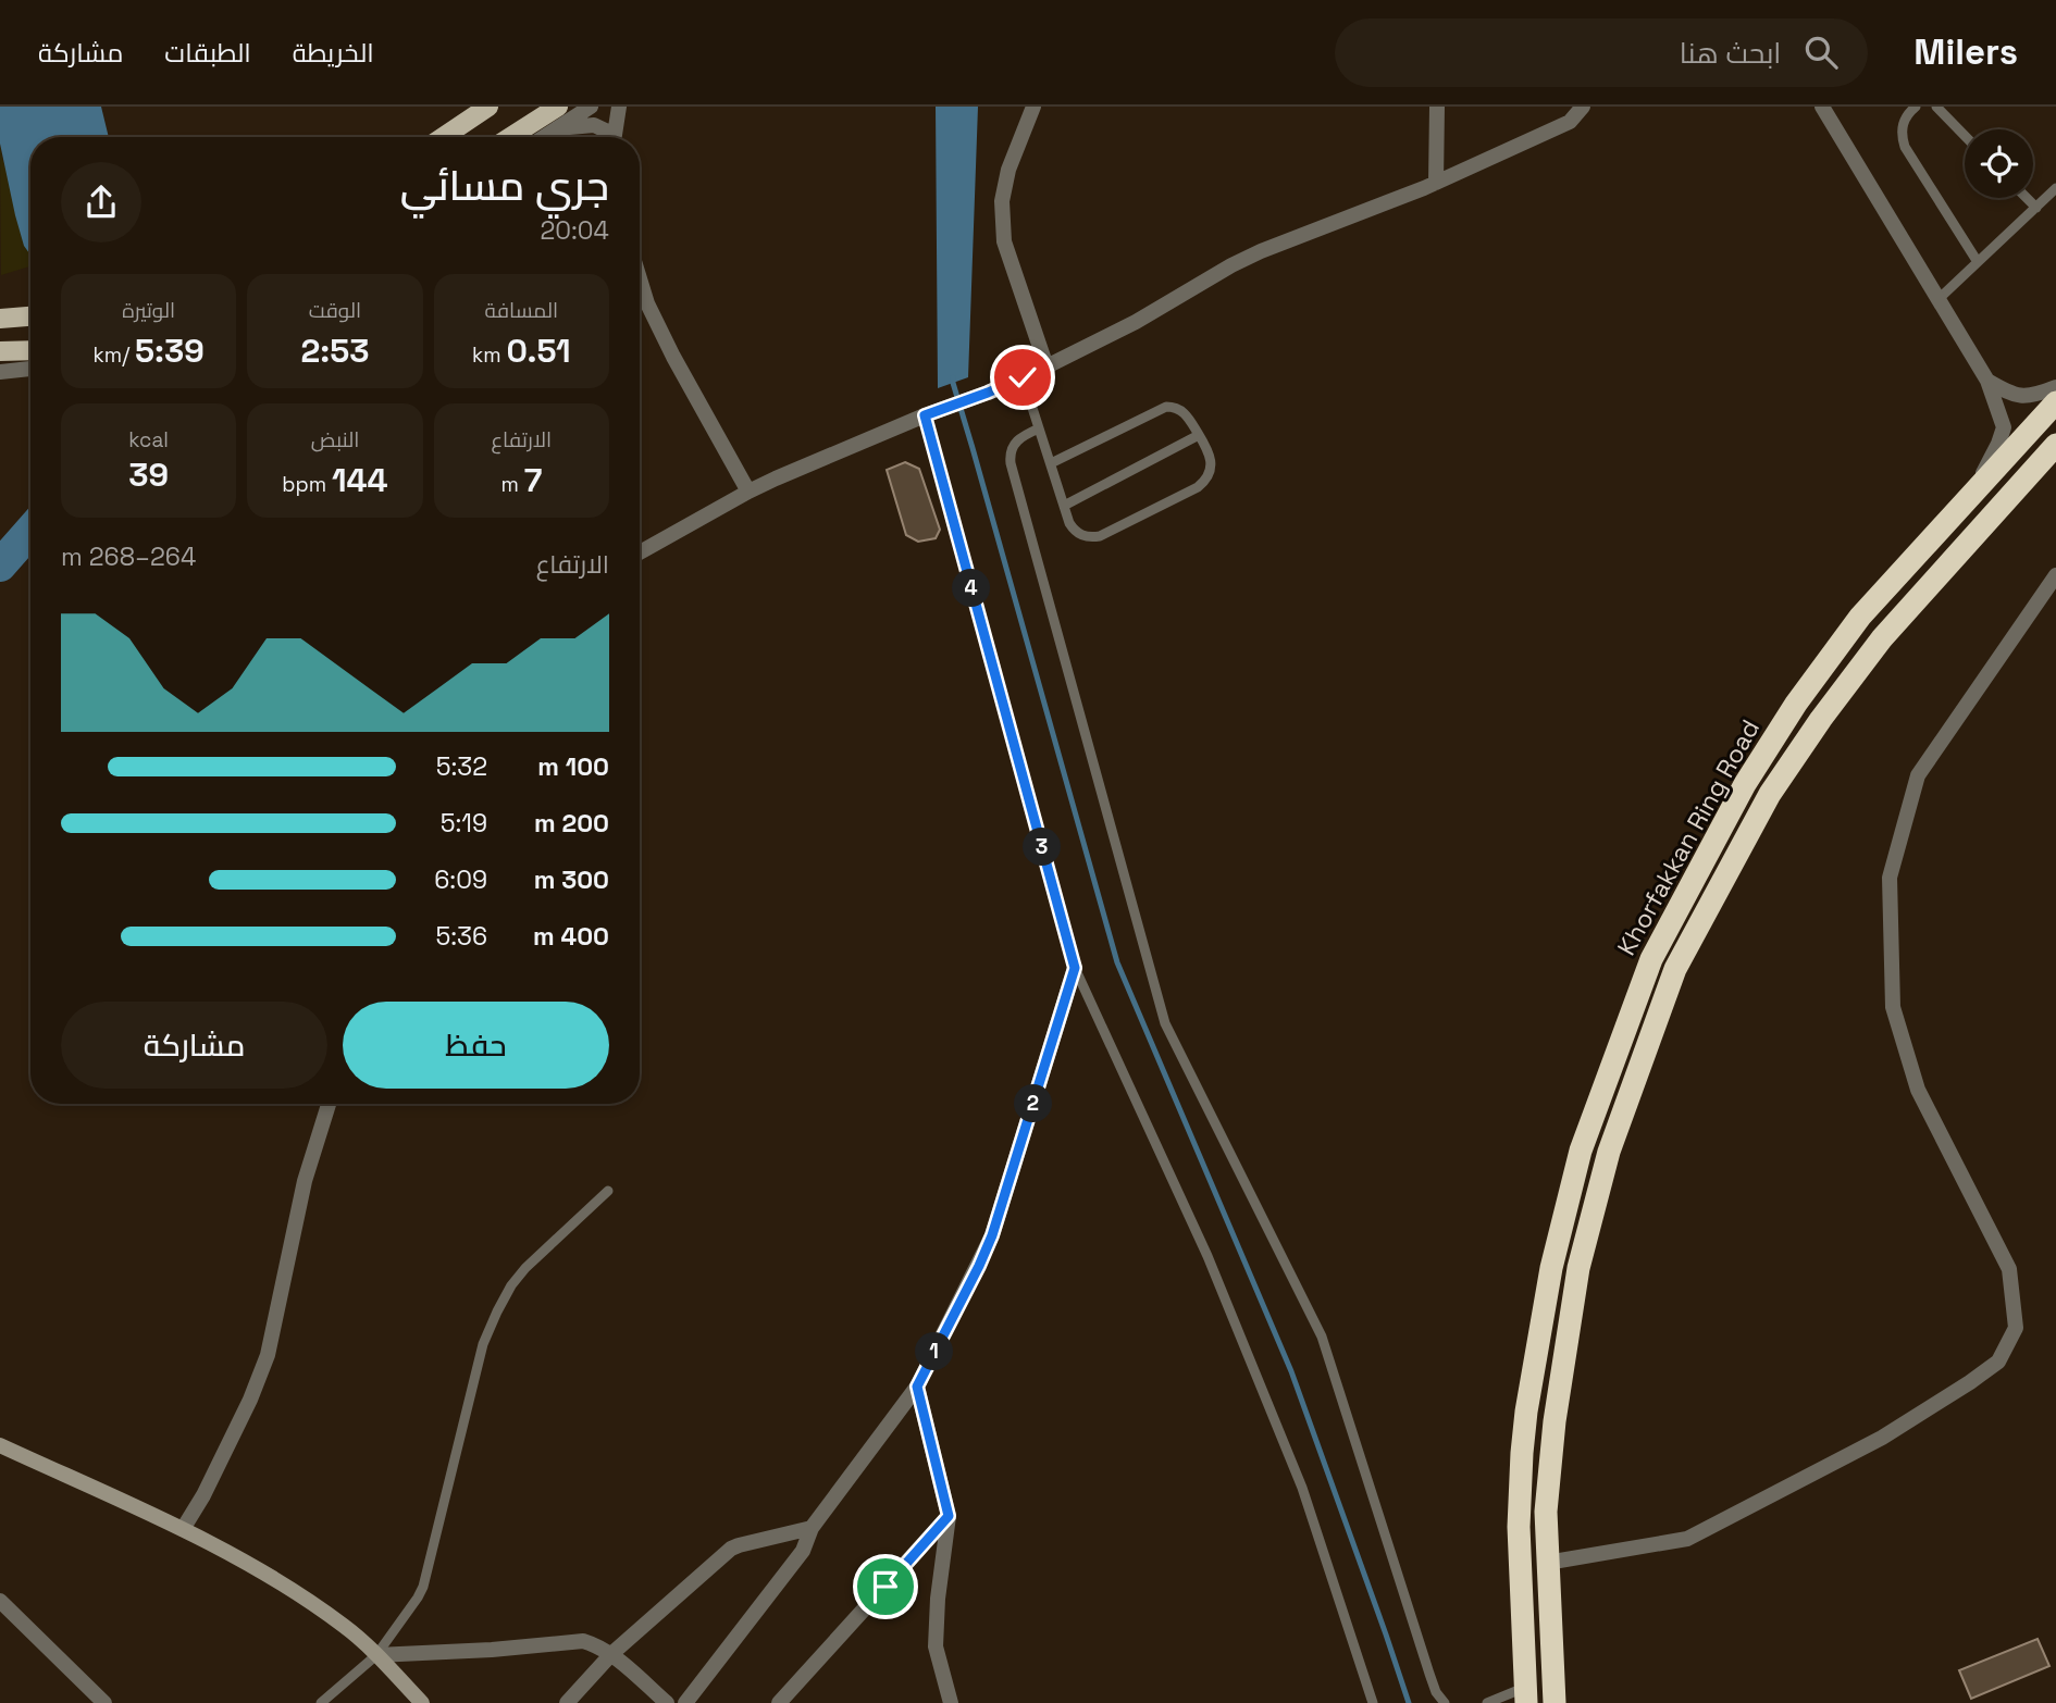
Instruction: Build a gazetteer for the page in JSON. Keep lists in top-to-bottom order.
{
  "streets": {
    "highway": ["Khorfakkan Ring Road"]
  },
  "page": {
    "header": "Milers",
    "search": "ابحث هنا",
    "nav": ["الخريطة", "الطبقات", "مشاركة"],
    "heading": ["جري مسائي", "20:04"],
    "stats": [
      ["المسافة", "0.51 km"],
      ["الوقت", "2:53"],
      ["الوتيرة", "5:39 /km"],
      ["الارتفاع", "7 m"],
      ["النبض", "144 bpm"],
      ["kcal", "39"]
    ],
    "chart": ["الارتفاع", "264–268 m"],
    "pins": [
      "4",
      "3",
      "2",
      "1"
    ],
    "list": [
      {
        "name": "100 m",
        "note": "5:32"
      },
      {
        "name": "200 m",
        "note": "5:19"
      },
      {
        "name": "300 m",
        "note": "6:09"
      },
      {
        "name": "400 m",
        "note": "5:36"
      }
    ],
    "buttons": ["حفظ", "مشاركة"]
  }
}
